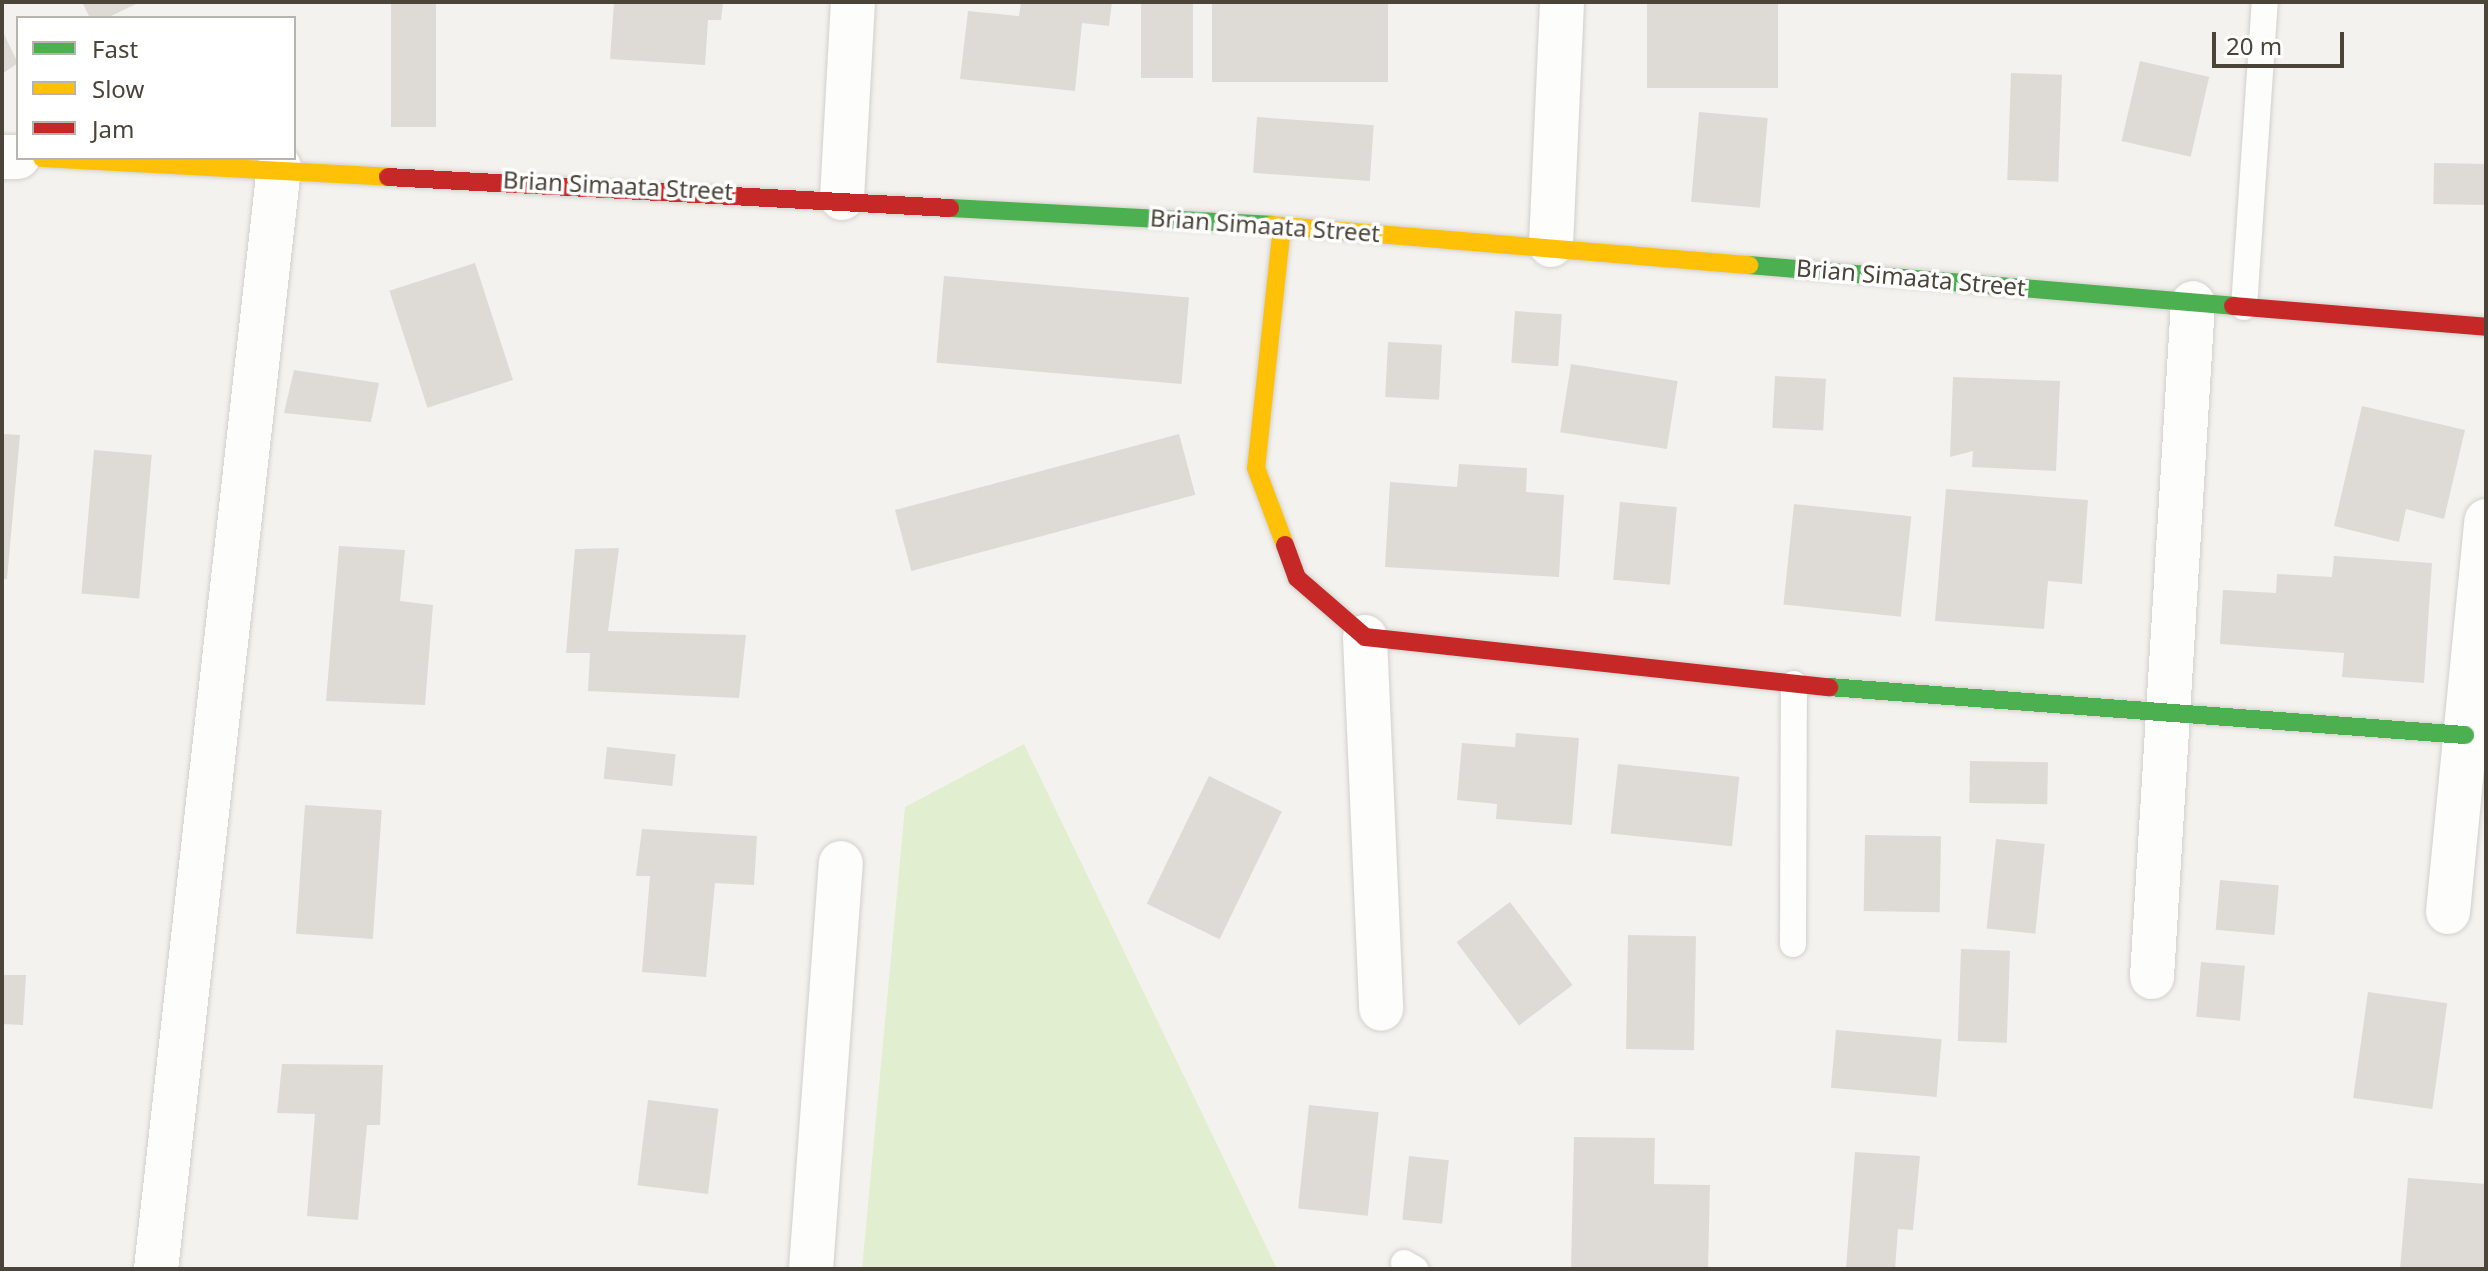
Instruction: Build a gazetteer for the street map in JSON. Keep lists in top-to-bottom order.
{
  "streets": {
    "street": ["Brian Simaata Street"]
  },
  "legend": ["Fast", "Slow", "Jam"],
  "scale_bar": "20 m"
}
